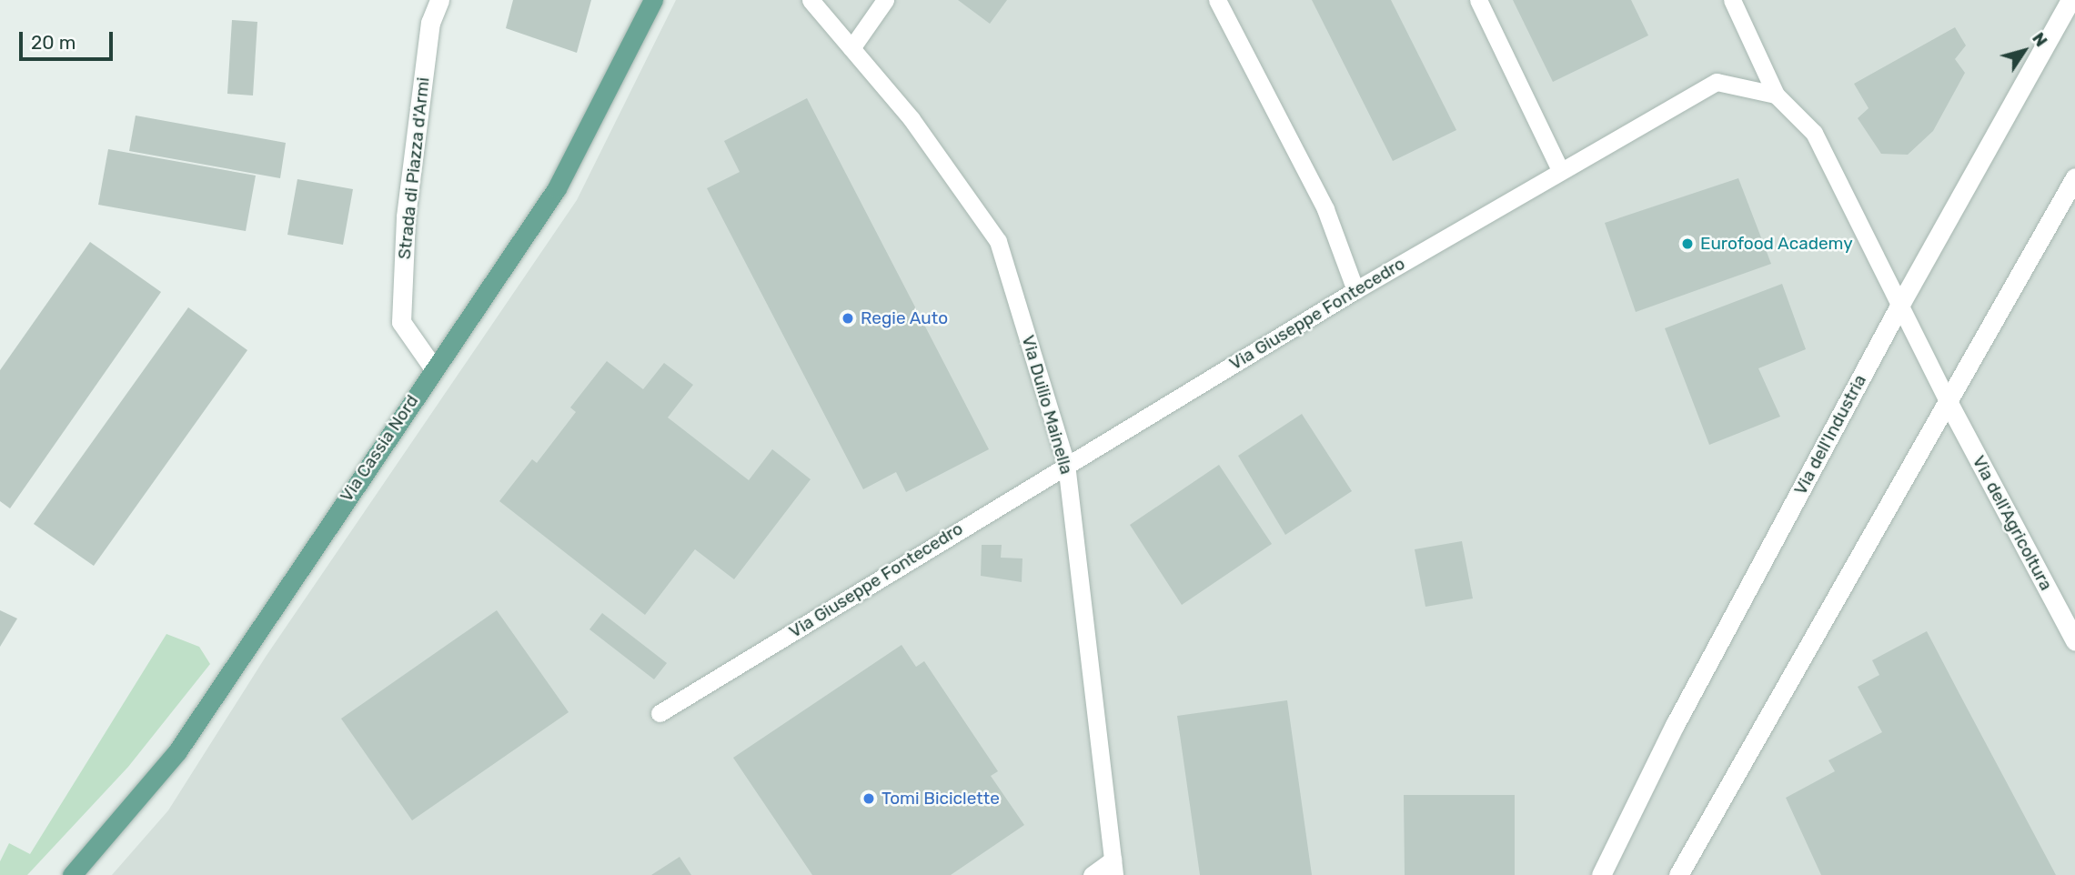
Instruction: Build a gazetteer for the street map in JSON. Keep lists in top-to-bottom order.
{
  "streets": {
    "main road": ["Via Cassia Nord"],
    "street": ["Strada di Piazza d'Armi", "Via dell'Industria", "Via dell'Agricoltura"],
    "lane": ["Via Giuseppe Fontecedro", "Via Duilio Mainella"]
  },
  "crossings": [
    ["Strada di Piazza d'Armi", "Via Cassia Nord"],
    ["Via Giuseppe Fontecedro", "Via Duilio Mainella"]
  ],
  "places": ["Eurofood Academy", "Regie Auto", "Tomi Biciclette"],
  "scale_bar": "20 m",
  "north": "top right"
}
